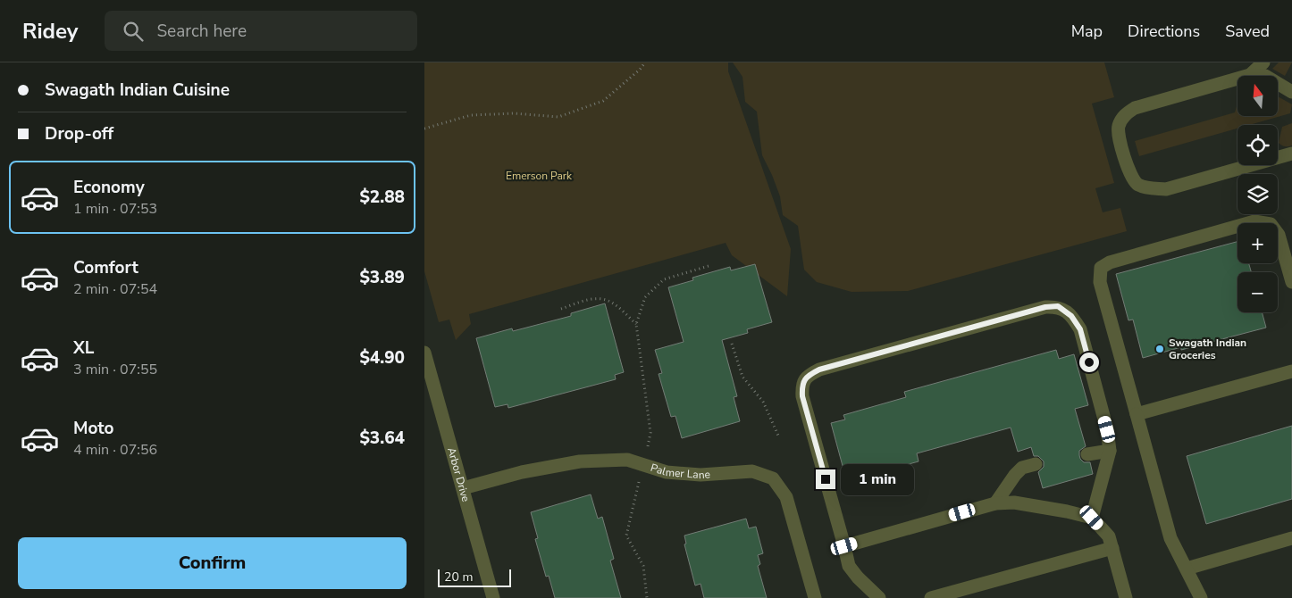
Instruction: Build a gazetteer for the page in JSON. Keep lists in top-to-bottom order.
{
  "streets": {
    "street": ["Palmer Lane", "Arbor Drive"]
  },
  "crossings": [
    ["Palmer Lane", "Arbor Drive"]
  ],
  "parks": ["Emerson Park"],
  "places": ["Swagath Indian Groceries"],
  "scale_bar": "20 m",
  "north": "top",
  "page": {
    "header": "Ridey",
    "search": "Search here",
    "nav": ["Map", "Directions", "Saved"],
    "banner": ["Swagath Indian Cuisine", "Drop-off"],
    "map_buttons": ["+", "−"],
    "list": [
      {
        "name": "Economy",
        "note": "1 min · 07:53",
        "value": "$2.88"
      },
      {
        "name": "Comfort",
        "note": "2 min · 07:54",
        "value": "$3.89"
      },
      {
        "name": "XL",
        "note": "3 min · 07:55",
        "value": "$4.90"
      },
      {
        "name": "Moto",
        "note": "4 min · 07:56",
        "value": "$3.64"
      }
    ],
    "bubble": "1 min",
    "buttons": "Confirm",
    "scale": "20 m"
  }
}
